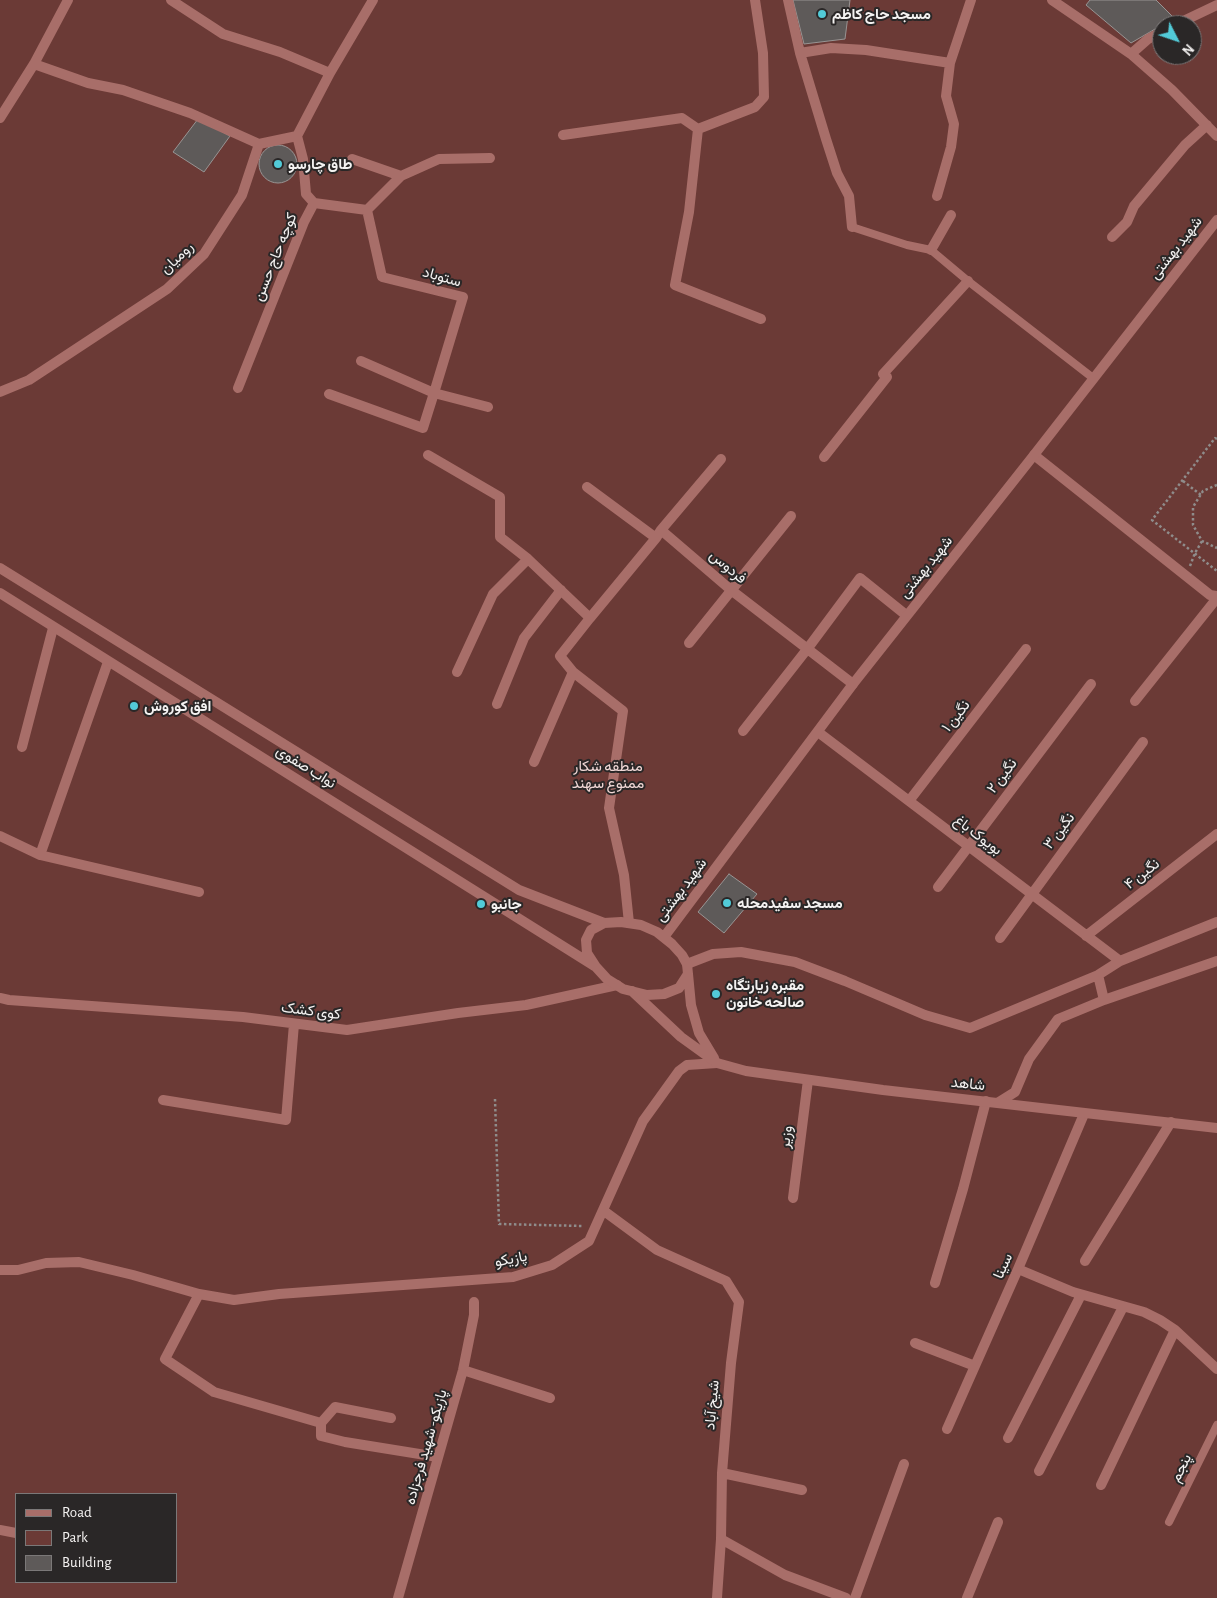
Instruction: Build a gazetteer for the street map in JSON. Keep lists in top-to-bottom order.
{
  "streets": {
    "street": [
      "شهید بهشتی",
      "کوچه حاج حسن",
      "رومیان",
      "ستوباد",
      "فردوس",
      "نگین ۱",
      "نواب صفوی",
      "نگین ۲",
      "نگین ۳",
      "بویوک باغ",
      "نگین ۴",
      "کوی کشک",
      "شاهد",
      "وزیر",
      "پازیکو",
      "سینا",
      "شیخ آباد",
      "پازیکو- شهید فرجزاده"
    ],
    "lane": ["پنجم"]
  },
  "crossings": [
    ["شهید بهشتی", "فردوس"],
    ["شهید بهشتی", "نواب صفوی"],
    ["شهید بهشتی", "بویوک باغ"],
    ["شهید بهشتی", "کوی کشک"],
    ["نگین ۱", "بویوک باغ"],
    ["نواب صفوی", "کوی کشک"],
    ["نگین ۲", "بویوک باغ"],
    ["نگین ۳", "بویوک باغ"],
    ["بویوک باغ", "نگین ۴"],
    ["شاهد", "وزیر"],
    ["شاهد", "پازیکو"],
    ["شاهد", "سینا"],
    ["پازیکو", "شیخ آباد"]
  ],
  "parks": ["منطقه شکار ممنوع سهند"],
  "places": [
    "مسجد حاج کاظم",
    "طاق چارسو",
    "افق کوروش",
    "مسجد سفیدمحله",
    "جانبو",
    "مقبره زیارتگاه صالحه خاتون"
  ],
  "legend": ["Road", "Park", "Building"],
  "north": "bottom right"
}
